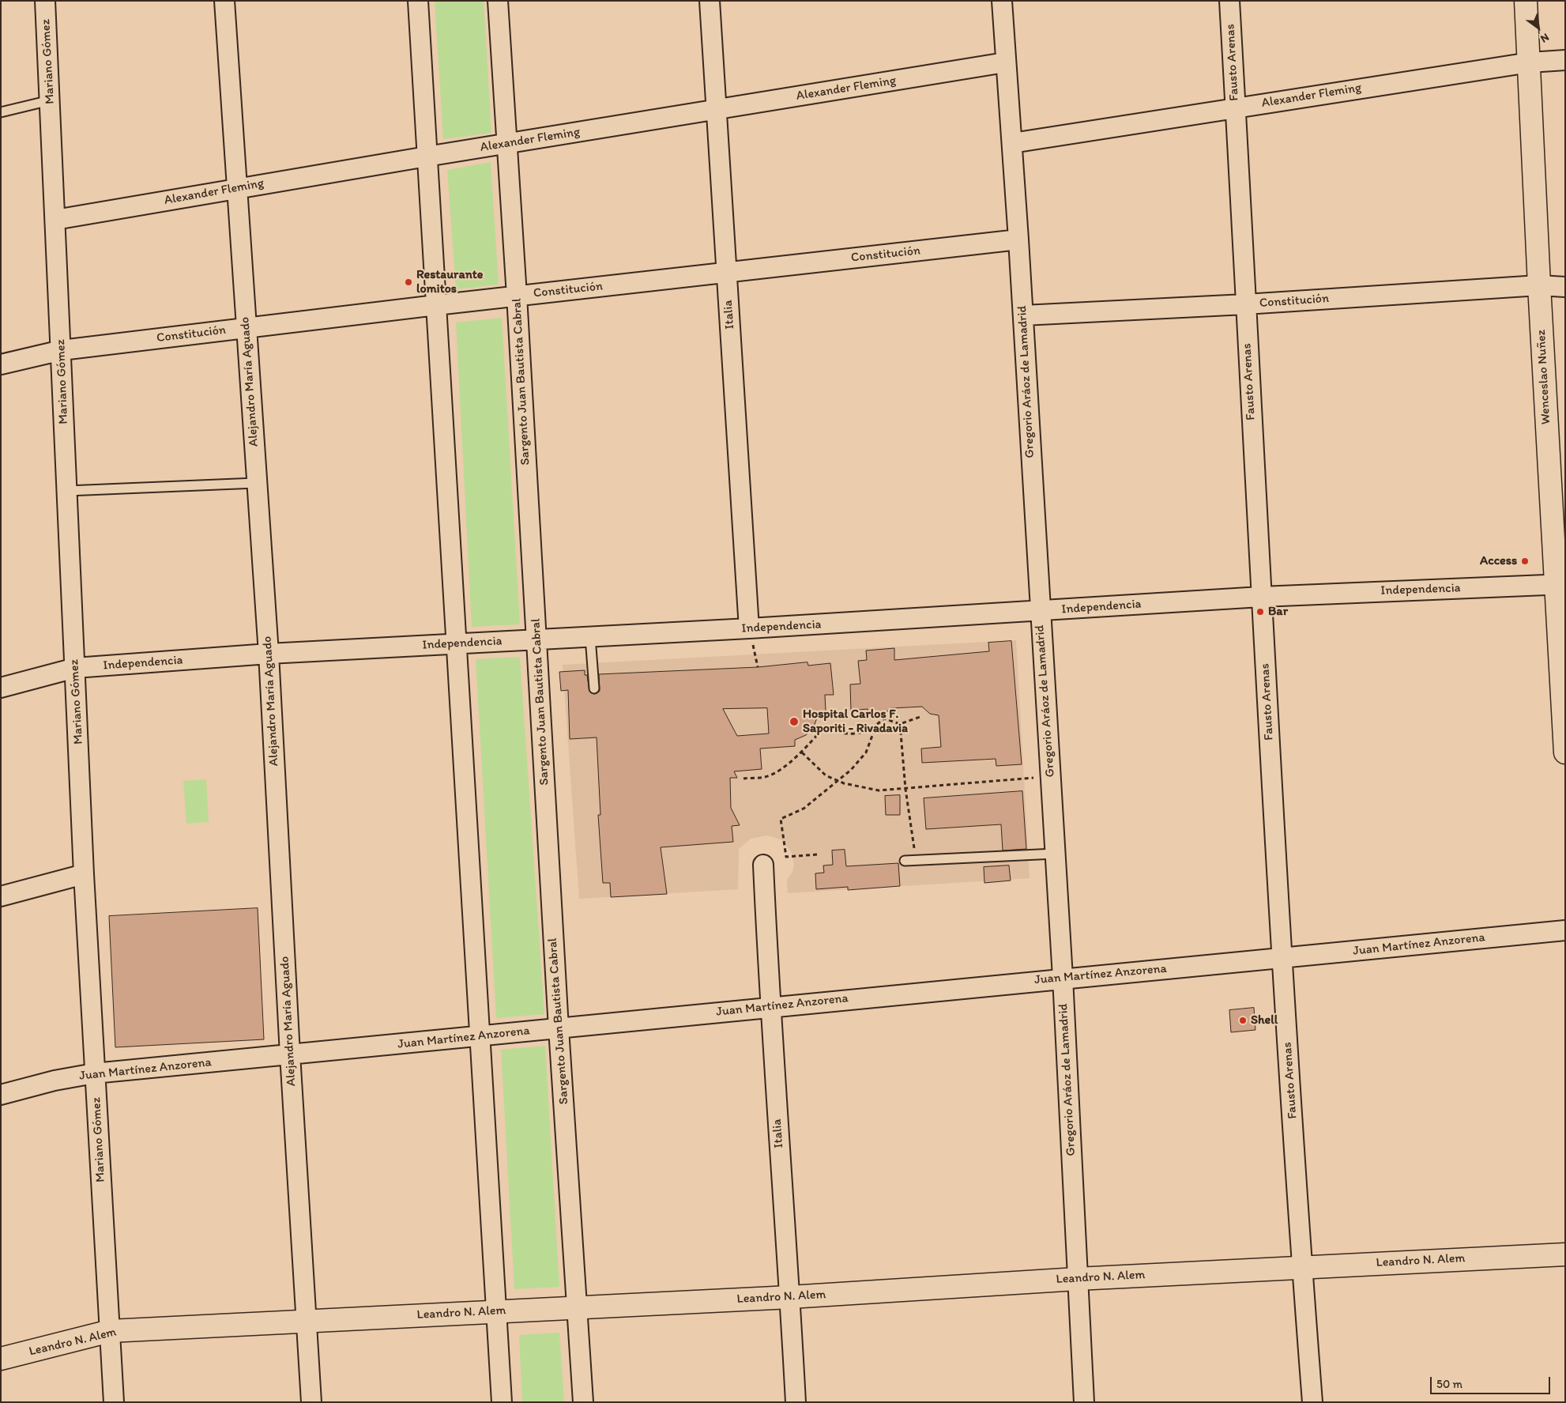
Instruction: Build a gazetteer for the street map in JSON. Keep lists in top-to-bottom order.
{
  "streets": {
    "street": [
      "Mariano Gómez",
      "Fausto Arenas",
      "Alexander Fleming",
      "Constitución",
      "Italia",
      "Wenceslao Nuñez",
      "Alejandro María Aguado",
      "Sargento Juan Bautista Cabral",
      "Gregorio Aráoz de Lamadrid",
      "Independencia",
      "Juan Martínez Anzorena",
      "Leandro N. Alem"
    ]
  },
  "crossings": [
    ["Mariano Gómez", "Alexander Fleming"],
    ["Mariano Gómez", "Constitución"],
    ["Mariano Gómez", "Independencia"],
    ["Mariano Gómez", "Juan Martínez Anzorena"],
    ["Mariano Gómez", "Leandro N. Alem"],
    ["Fausto Arenas", "Alexander Fleming"],
    ["Fausto Arenas", "Constitución"],
    ["Fausto Arenas", "Independencia"],
    ["Fausto Arenas", "Juan Martínez Anzorena"],
    ["Fausto Arenas", "Leandro N. Alem"],
    ["Alexander Fleming", "Italia"],
    ["Alexander Fleming", "Wenceslao Nuñez"],
    ["Alexander Fleming", "Alejandro María Aguado"],
    ["Alexander Fleming", "Sargento Juan Bautista Cabral"],
    ["Alexander Fleming", "Gregorio Aráoz de Lamadrid"],
    ["Constitución", "Italia"],
    ["Constitución", "Wenceslao Nuñez"],
    ["Constitución", "Alejandro María Aguado"],
    ["Constitución", "Sargento Juan Bautista Cabral"],
    ["Constitución", "Gregorio Aráoz de Lamadrid"],
    ["Italia", "Independencia"],
    ["Italia", "Juan Martínez Anzorena"],
    ["Italia", "Leandro N. Alem"],
    ["Wenceslao Nuñez", "Independencia"],
    ["Alejandro María Aguado", "Independencia"],
    ["Alejandro María Aguado", "Juan Martínez Anzorena"],
    ["Alejandro María Aguado", "Leandro N. Alem"],
    ["Sargento Juan Bautista Cabral", "Independencia"],
    ["Sargento Juan Bautista Cabral", "Juan Martínez Anzorena"],
    ["Sargento Juan Bautista Cabral", "Leandro N. Alem"],
    ["Gregorio Aráoz de Lamadrid", "Independencia"],
    ["Gregorio Aráoz de Lamadrid", "Juan Martínez Anzorena"],
    ["Gregorio Aráoz de Lamadrid", "Leandro N. Alem"]
  ],
  "places": [
    "Restaurante lomitos",
    "Access",
    "Bar",
    "Hospital Carlos F. Saporiti - Rivadavia",
    "Shell"
  ],
  "scale_bar": "50 m",
  "north": "bottom right"
}
